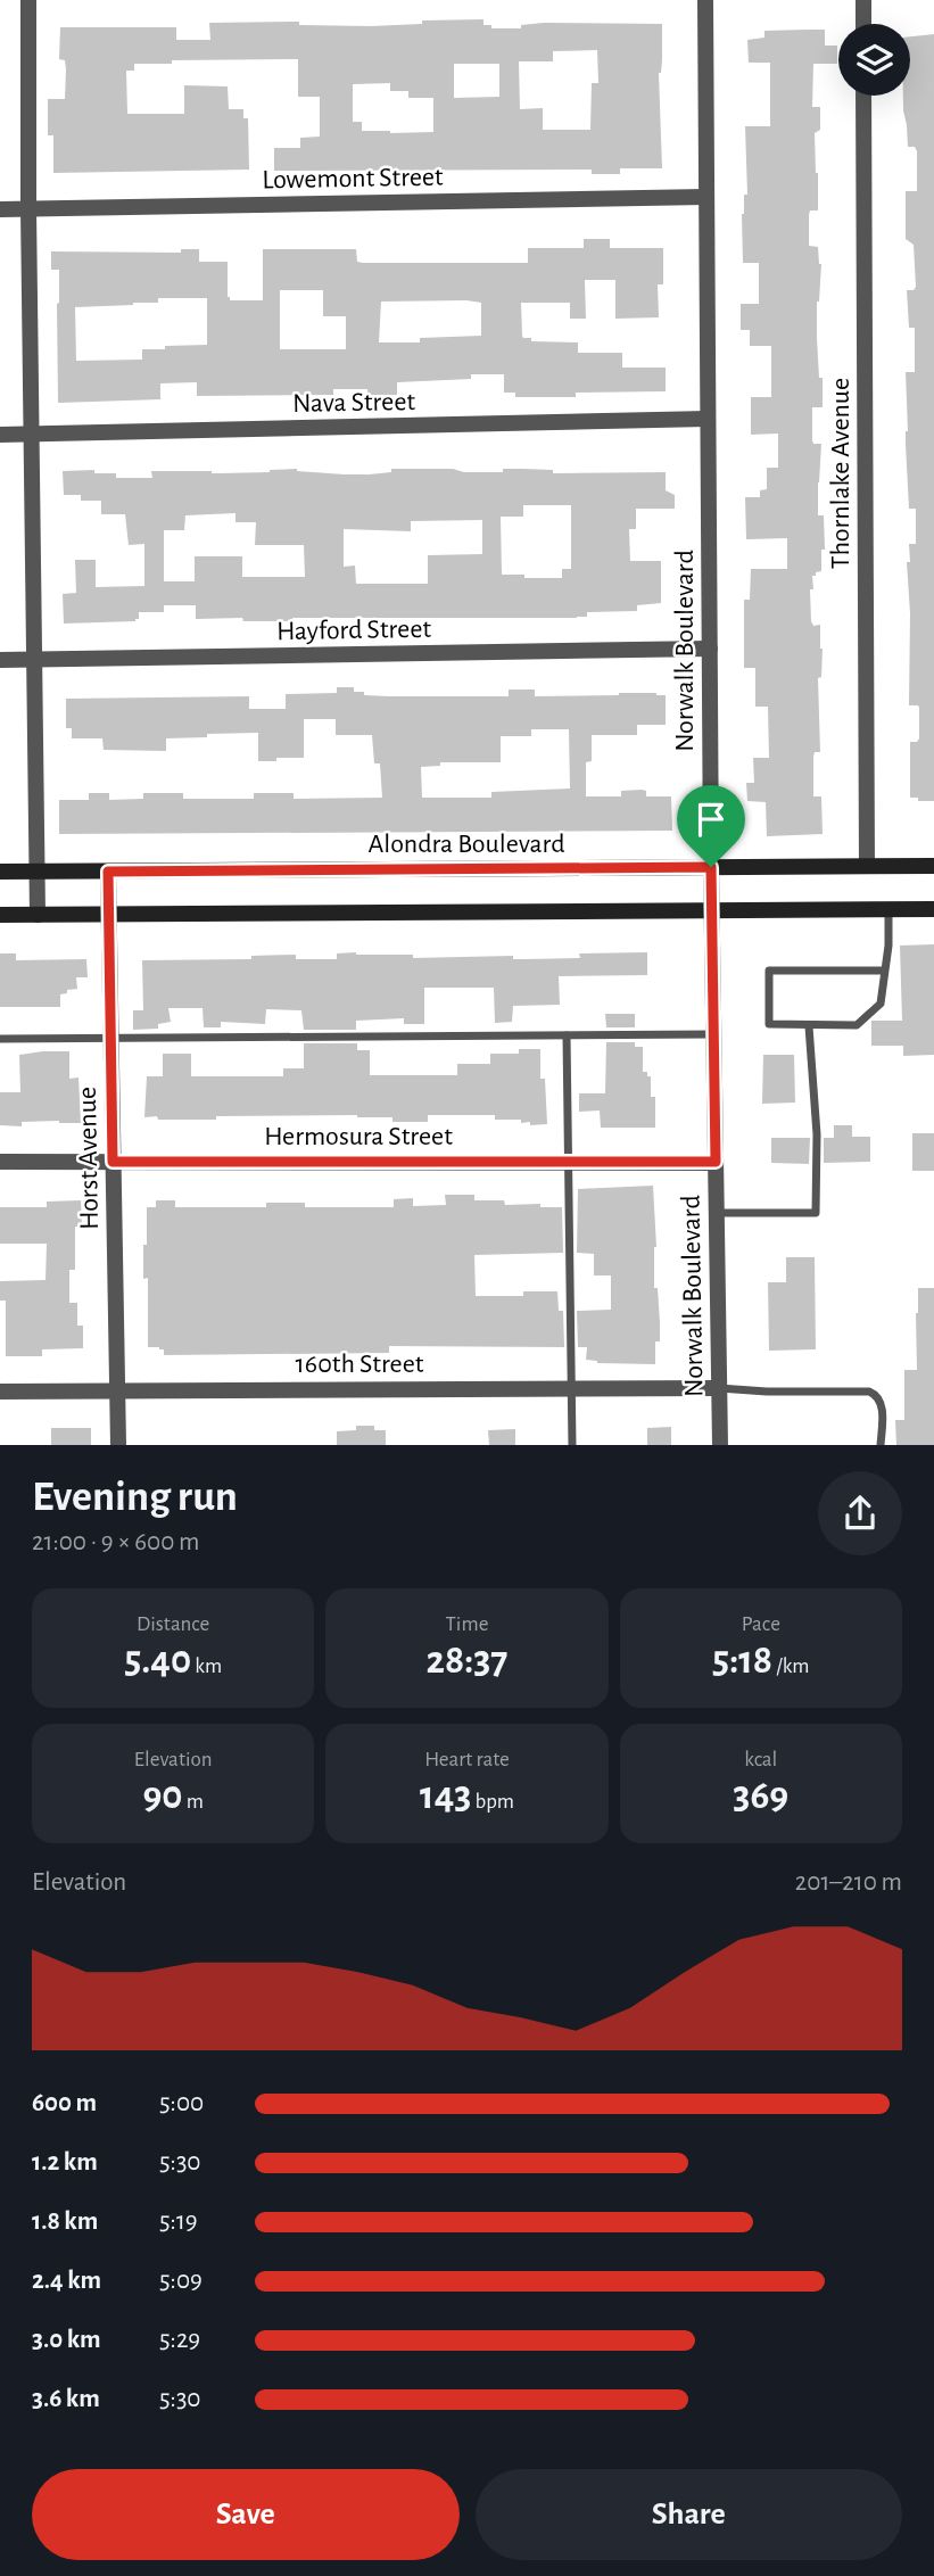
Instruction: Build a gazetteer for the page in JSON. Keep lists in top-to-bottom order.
{
  "streets": {
    "main road": ["Alondra Boulevard"],
    "street": [
      "Lowemont Street",
      "Nava Street",
      "Thornlake Avenue",
      "Hayford Street",
      "Norwalk Boulevard",
      "Hermosura Street",
      "Horst Avenue",
      "160th Street"
    ]
  },
  "crossings": [
    ["Lowemont Street", "Norwalk Boulevard"],
    ["Nava Street", "Norwalk Boulevard"],
    ["Thornlake Avenue", "Alondra Boulevard"],
    ["Hayford Street", "Norwalk Boulevard"],
    ["Norwalk Boulevard", "Alondra Boulevard"],
    ["Norwalk Boulevard", "Hermosura Street"],
    ["Norwalk Boulevard", "160th Street"],
    ["Alondra Boulevard", "Horst Avenue"],
    ["Hermosura Street", "Horst Avenue"],
    ["Horst Avenue", "160th Street"]
  ],
  "page": {
    "heading": ["Evening run", "21:00 · 9 × 600 m"],
    "stats": [
      ["Distance", "5.40 km"],
      ["Time", "28:37"],
      ["Pace", "5:18 /km"],
      ["Elevation", "90 m"],
      ["Heart rate", "143 bpm"],
      ["kcal", "369"]
    ],
    "chart": ["Elevation", "201–210 m"],
    "list": [
      {
        "name": "600 m",
        "note": "5:00"
      },
      {
        "name": "1.2 km",
        "note": "5:30"
      },
      {
        "name": "1.8 km",
        "note": "5:19"
      },
      {
        "name": "2.4 km",
        "note": "5:09"
      },
      {
        "name": "3.0 km",
        "note": "5:29"
      },
      {
        "name": "3.6 km",
        "note": "5:30"
      }
    ],
    "buttons": ["Save", "Share"]
  }
}
